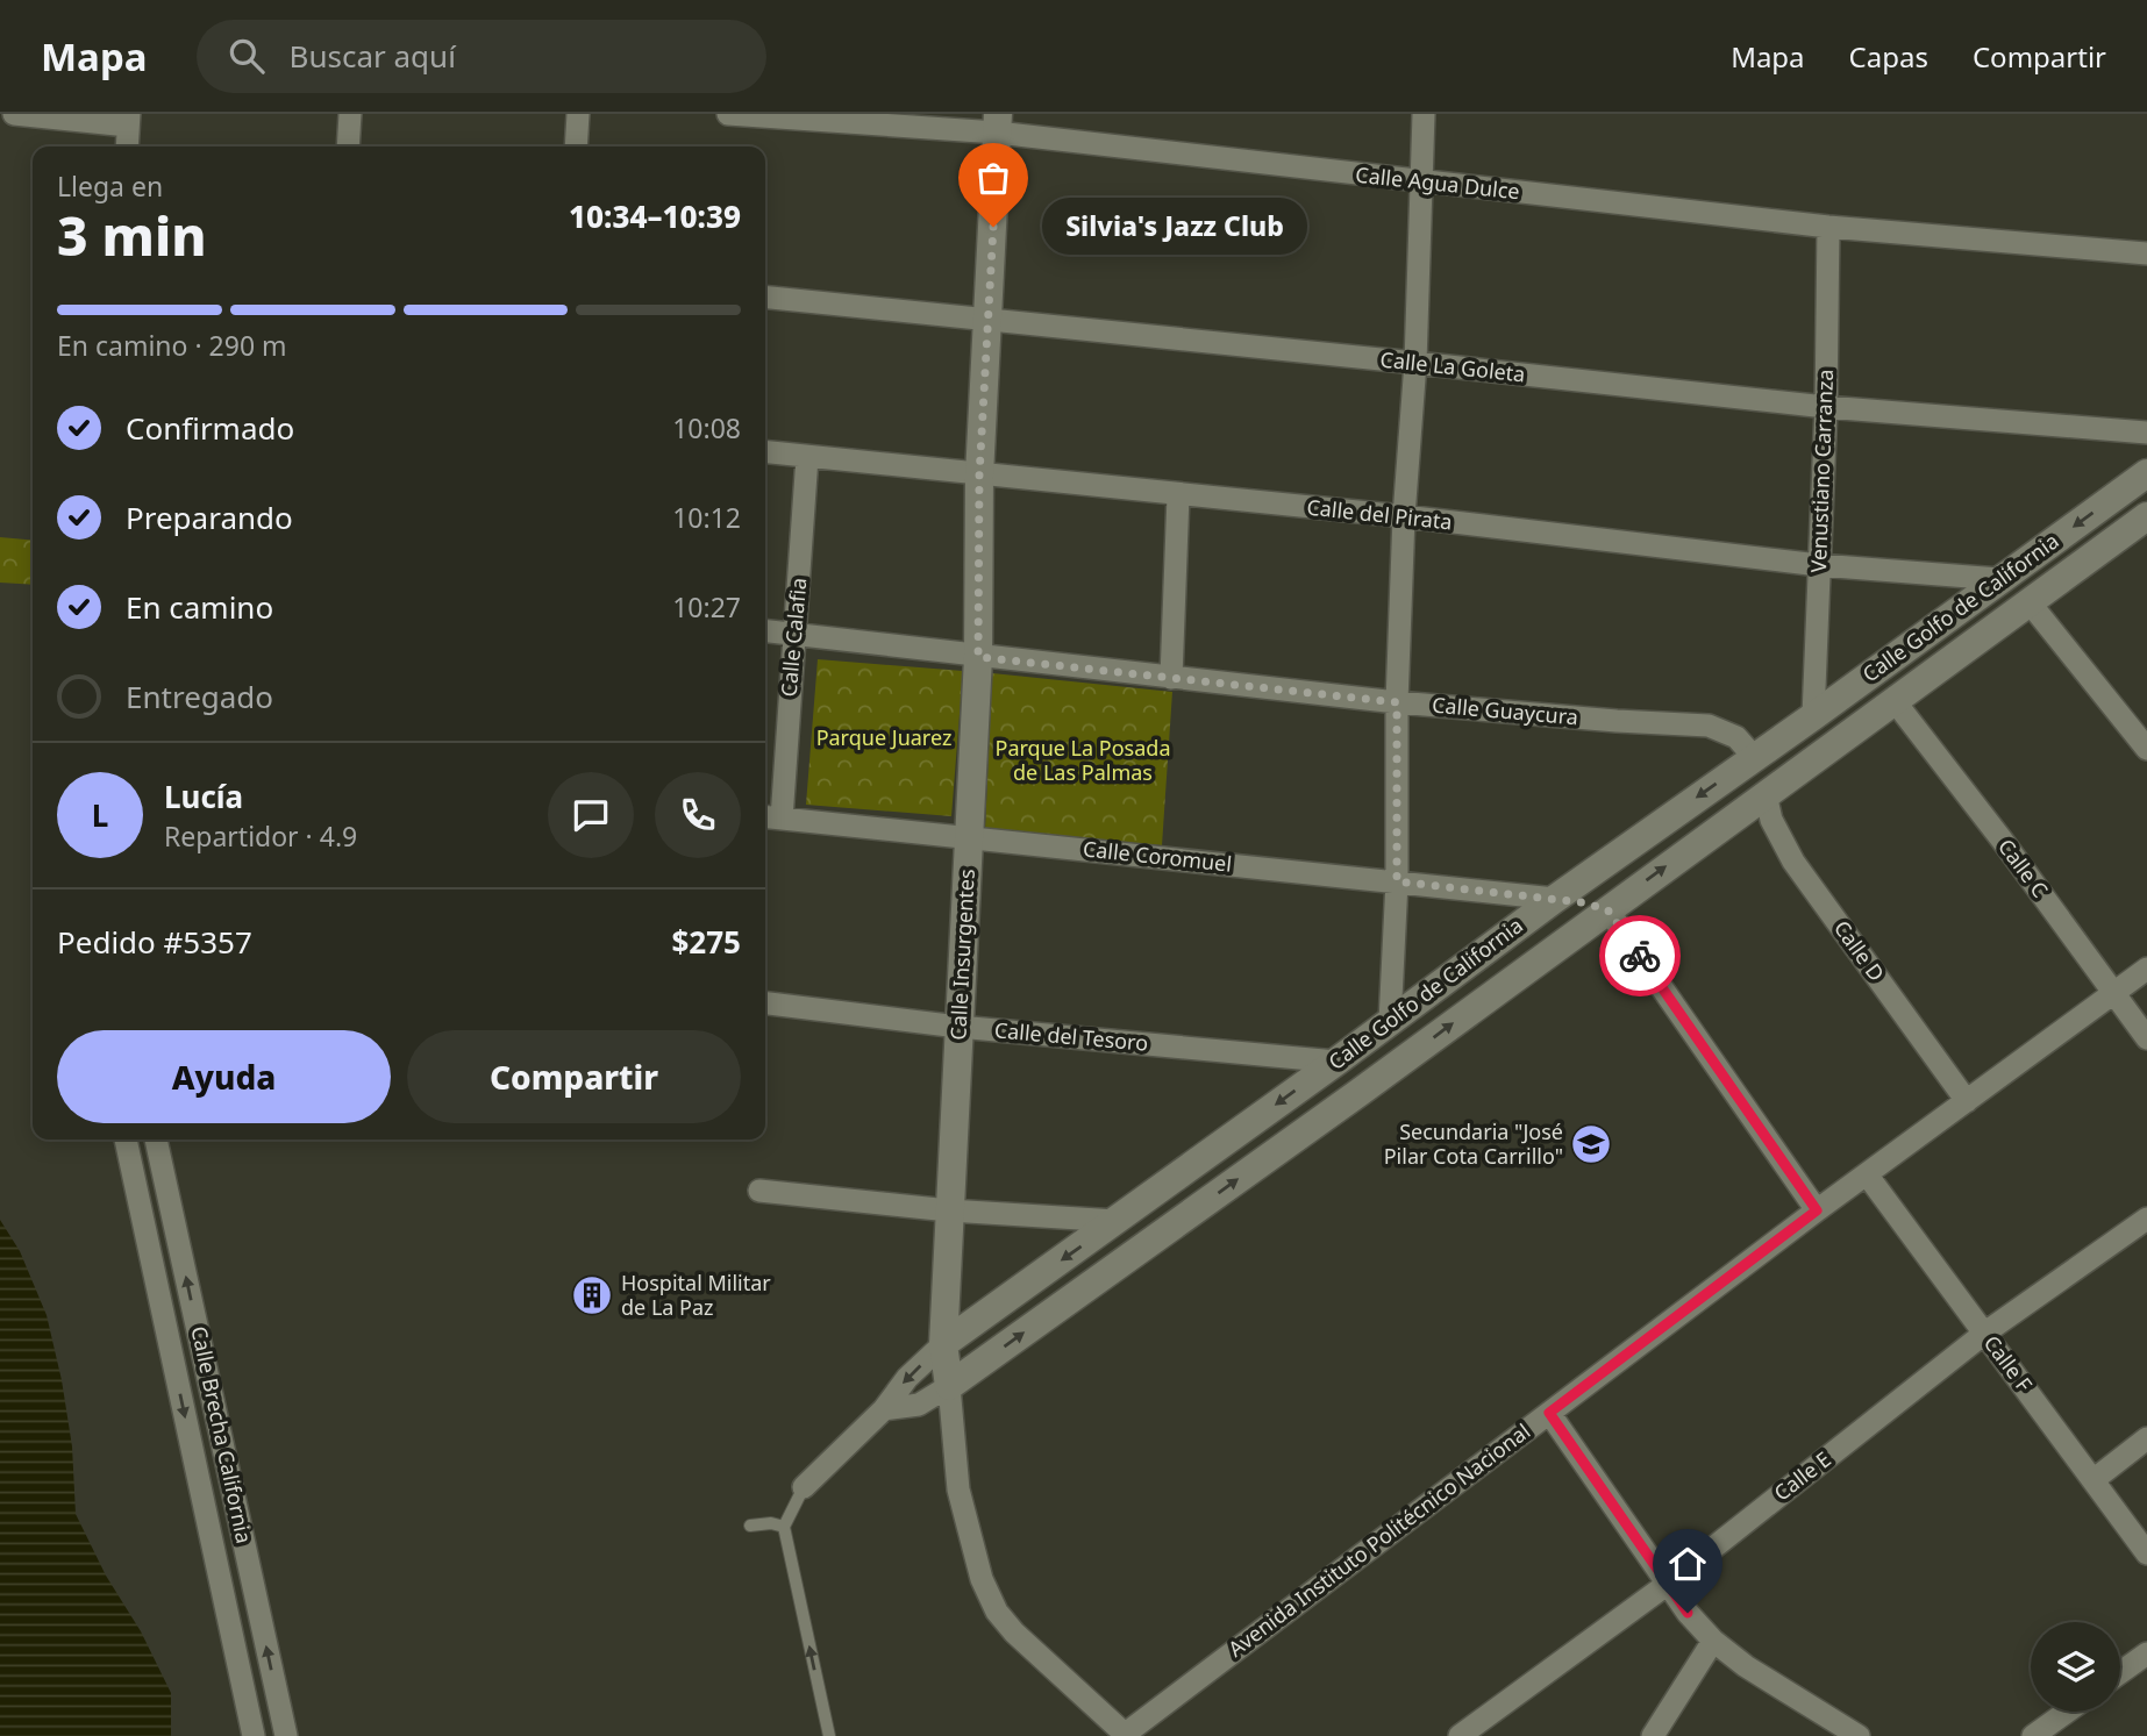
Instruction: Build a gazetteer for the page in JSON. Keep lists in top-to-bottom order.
{
  "streets": {
    "street": [
      "Calle Agua Dulce",
      "Calle La Goleta",
      "Venustiano Carranza",
      "Calle del Pirata",
      "Calle Golfo de California",
      "Calle Calafia",
      "Calle Guaycura",
      "Calle Coromuel",
      "Calle C",
      "Calle D",
      "Calle Insurgentes",
      "Calle del Tesoro",
      "Calle F",
      "Calle Brecha California",
      "Calle E",
      "Avenida Instituto Politécnico Nacional"
    ]
  },
  "crossings": [
    ["Calle Agua Dulce", "Venustiano Carranza"],
    ["Calle Agua Dulce", "Calle Insurgentes"],
    ["Calle La Goleta", "Venustiano Carranza"],
    ["Calle La Goleta", "Calle Insurgentes"],
    ["Venustiano Carranza", "Calle del Pirata"],
    ["Venustiano Carranza", "Calle Golfo de California"],
    ["Calle del Pirata", "Calle Golfo de California"],
    ["Calle del Pirata", "Calle Calafia"],
    ["Calle del Pirata", "Calle Insurgentes"],
    ["Calle Golfo de California", "Calle Guaycura"],
    ["Calle Golfo de California", "Calle Coromuel"],
    ["Calle Golfo de California", "Calle C"],
    ["Calle Golfo de California", "Calle D"],
    ["Calle Golfo de California", "Calle Insurgentes"],
    ["Calle Golfo de California", "Calle del Tesoro"],
    ["Calle Calafia", "Calle Guaycura"],
    ["Calle Calafia", "Calle Coromuel"],
    ["Calle Guaycura", "Calle Insurgentes"],
    ["Calle Coromuel", "Calle Insurgentes"],
    ["Calle C", "Avenida Instituto Politécnico Nacional"],
    ["Calle D", "Avenida Instituto Politécnico Nacional"],
    ["Calle Insurgentes", "Calle del Tesoro"],
    ["Calle Insurgentes", "Avenida Instituto Politécnico Nacional"],
    ["Calle F", "Calle E"],
    ["Calle F", "Avenida Instituto Politécnico Nacional"]
  ],
  "parks": ["Parque Juarez", "Parque La Posada de Las Palmas"],
  "places": {
    "other": ["Silvia's Jazz Club"],
    "school or university": ["Secundaria \"José Pilar Cota Carrillo\""],
    "building": ["Hospital Militar de La Paz"]
  },
  "page": {
    "header": "Mapa",
    "search": "Buscar aquí",
    "nav": ["Mapa", "Capas", "Compartir"],
    "heading": ["3 min", "Llega en", "10:34–10:39"],
    "panel": [
      "Lucía",
      "Repartidor · 4.9",
      "Pedido #5357",
      "$275"
    ],
    "bubble": "Silvia's Jazz Club",
    "bar": "En camino · 290 m",
    "list": [
      ["Confirmado", "10:08"],
      ["Preparando", "10:12"],
      ["En camino", "10:27"],
      "Entregado"
    ],
    "round": "L",
    "buttons": ["Ayuda", "Compartir"]
  }
}
